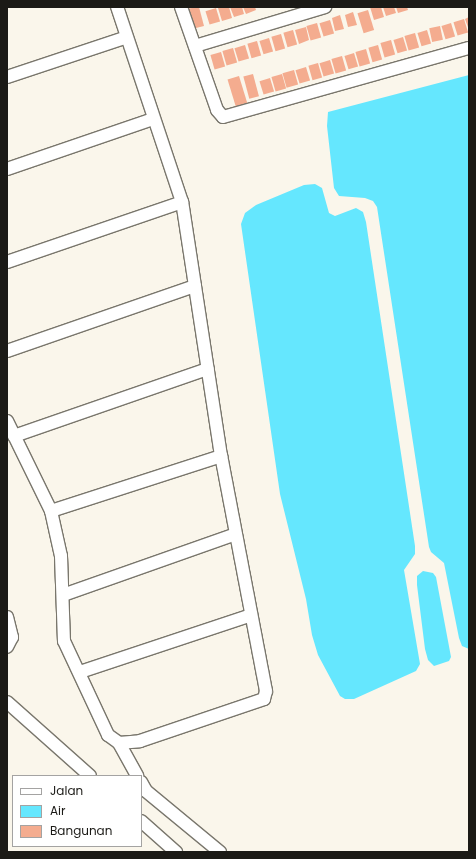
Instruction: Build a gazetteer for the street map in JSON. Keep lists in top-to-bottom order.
{
  "legend": ["Jalan", "Air", "Bangunan"]
}
